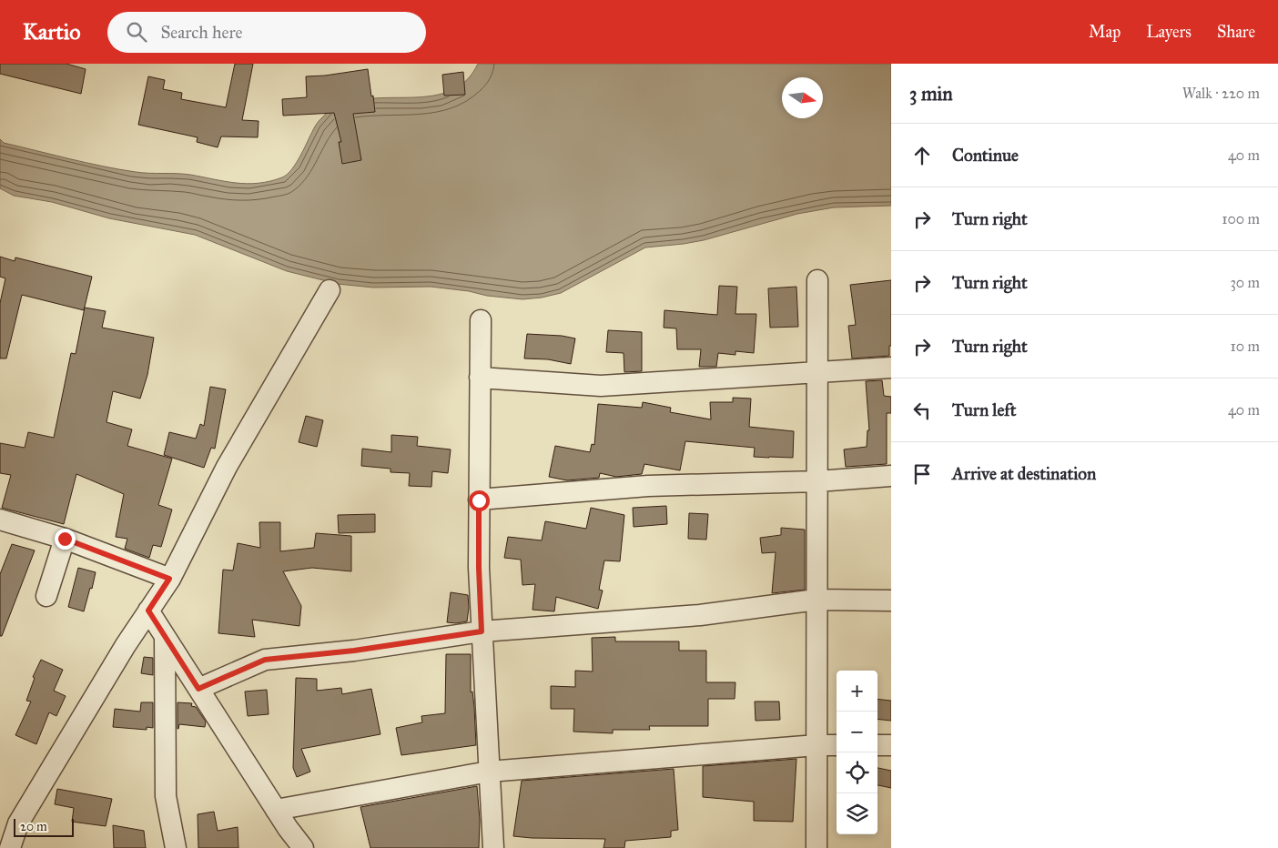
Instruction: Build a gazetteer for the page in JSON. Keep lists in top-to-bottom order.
{
  "scale_bar": "20 m",
  "north": "right",
  "page": {
    "header": "Kartio",
    "search": "Search here",
    "nav": ["Map", "Layers", "Share"],
    "heading": ["3 min", "Walk · 220 m"],
    "list": [
      ["Continue", "40 m"],
      ["Turn right", "100 m"],
      ["Turn right", "30 m"],
      ["Turn right", "10 m"],
      ["Turn left", "40 m"],
      "Arrive at destination"
    ],
    "map_buttons": ["+", "−"],
    "scale": "20 m"
  }
}
